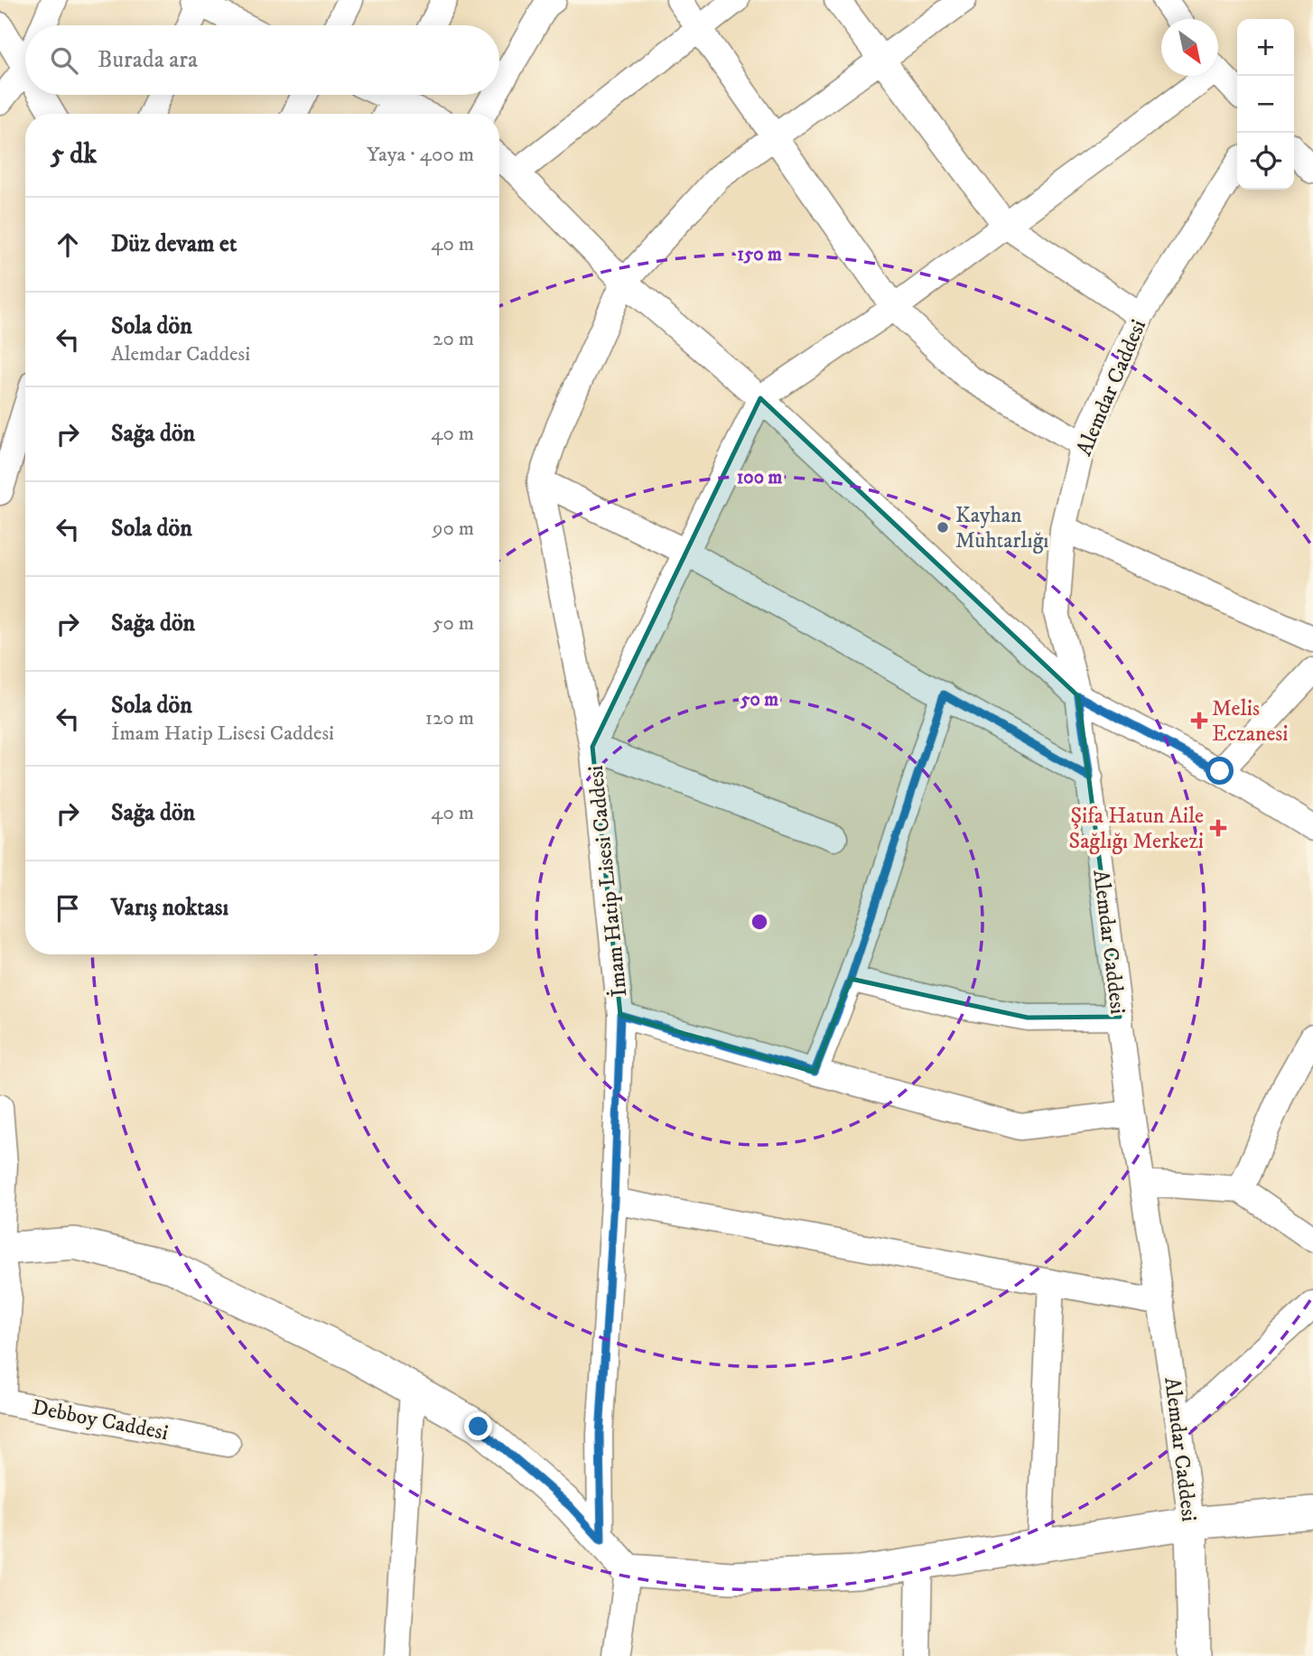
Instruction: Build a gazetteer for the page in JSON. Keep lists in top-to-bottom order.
{
  "streets": {
    "street": ["Alemdar Caddesi", "İmam Hatip Lisesi Caddesi", "Debboy Caddesi"]
  },
  "places": {
    "other": ["Kayhan Muhtarlığı"],
    "health": ["Melis Eczanesi", "Şifa Hatun Aile Sağlığı Merkezi"]
  },
  "north": "bottom right",
  "page": {
    "map_buttons": ["+", "−"],
    "search": "Burada ara",
    "heading": ["5 dk", "Yaya · 400 m"],
    "list": [
      ["Düz devam et", "40 m"],
      ["Sola dön", "Alemdar Caddesi", "20 m"],
      ["Sağa dön", "40 m"],
      ["Sola dön", "90 m"],
      ["Sağa dön", "50 m"],
      ["Sola dön", "İmam Hatip Lisesi Caddesi", "120 m"],
      ["Sağa dön", "40 m"],
      "Varış noktası"
    ]
  },
  "rings": ["150 m", "100 m", "50 m"]
}
